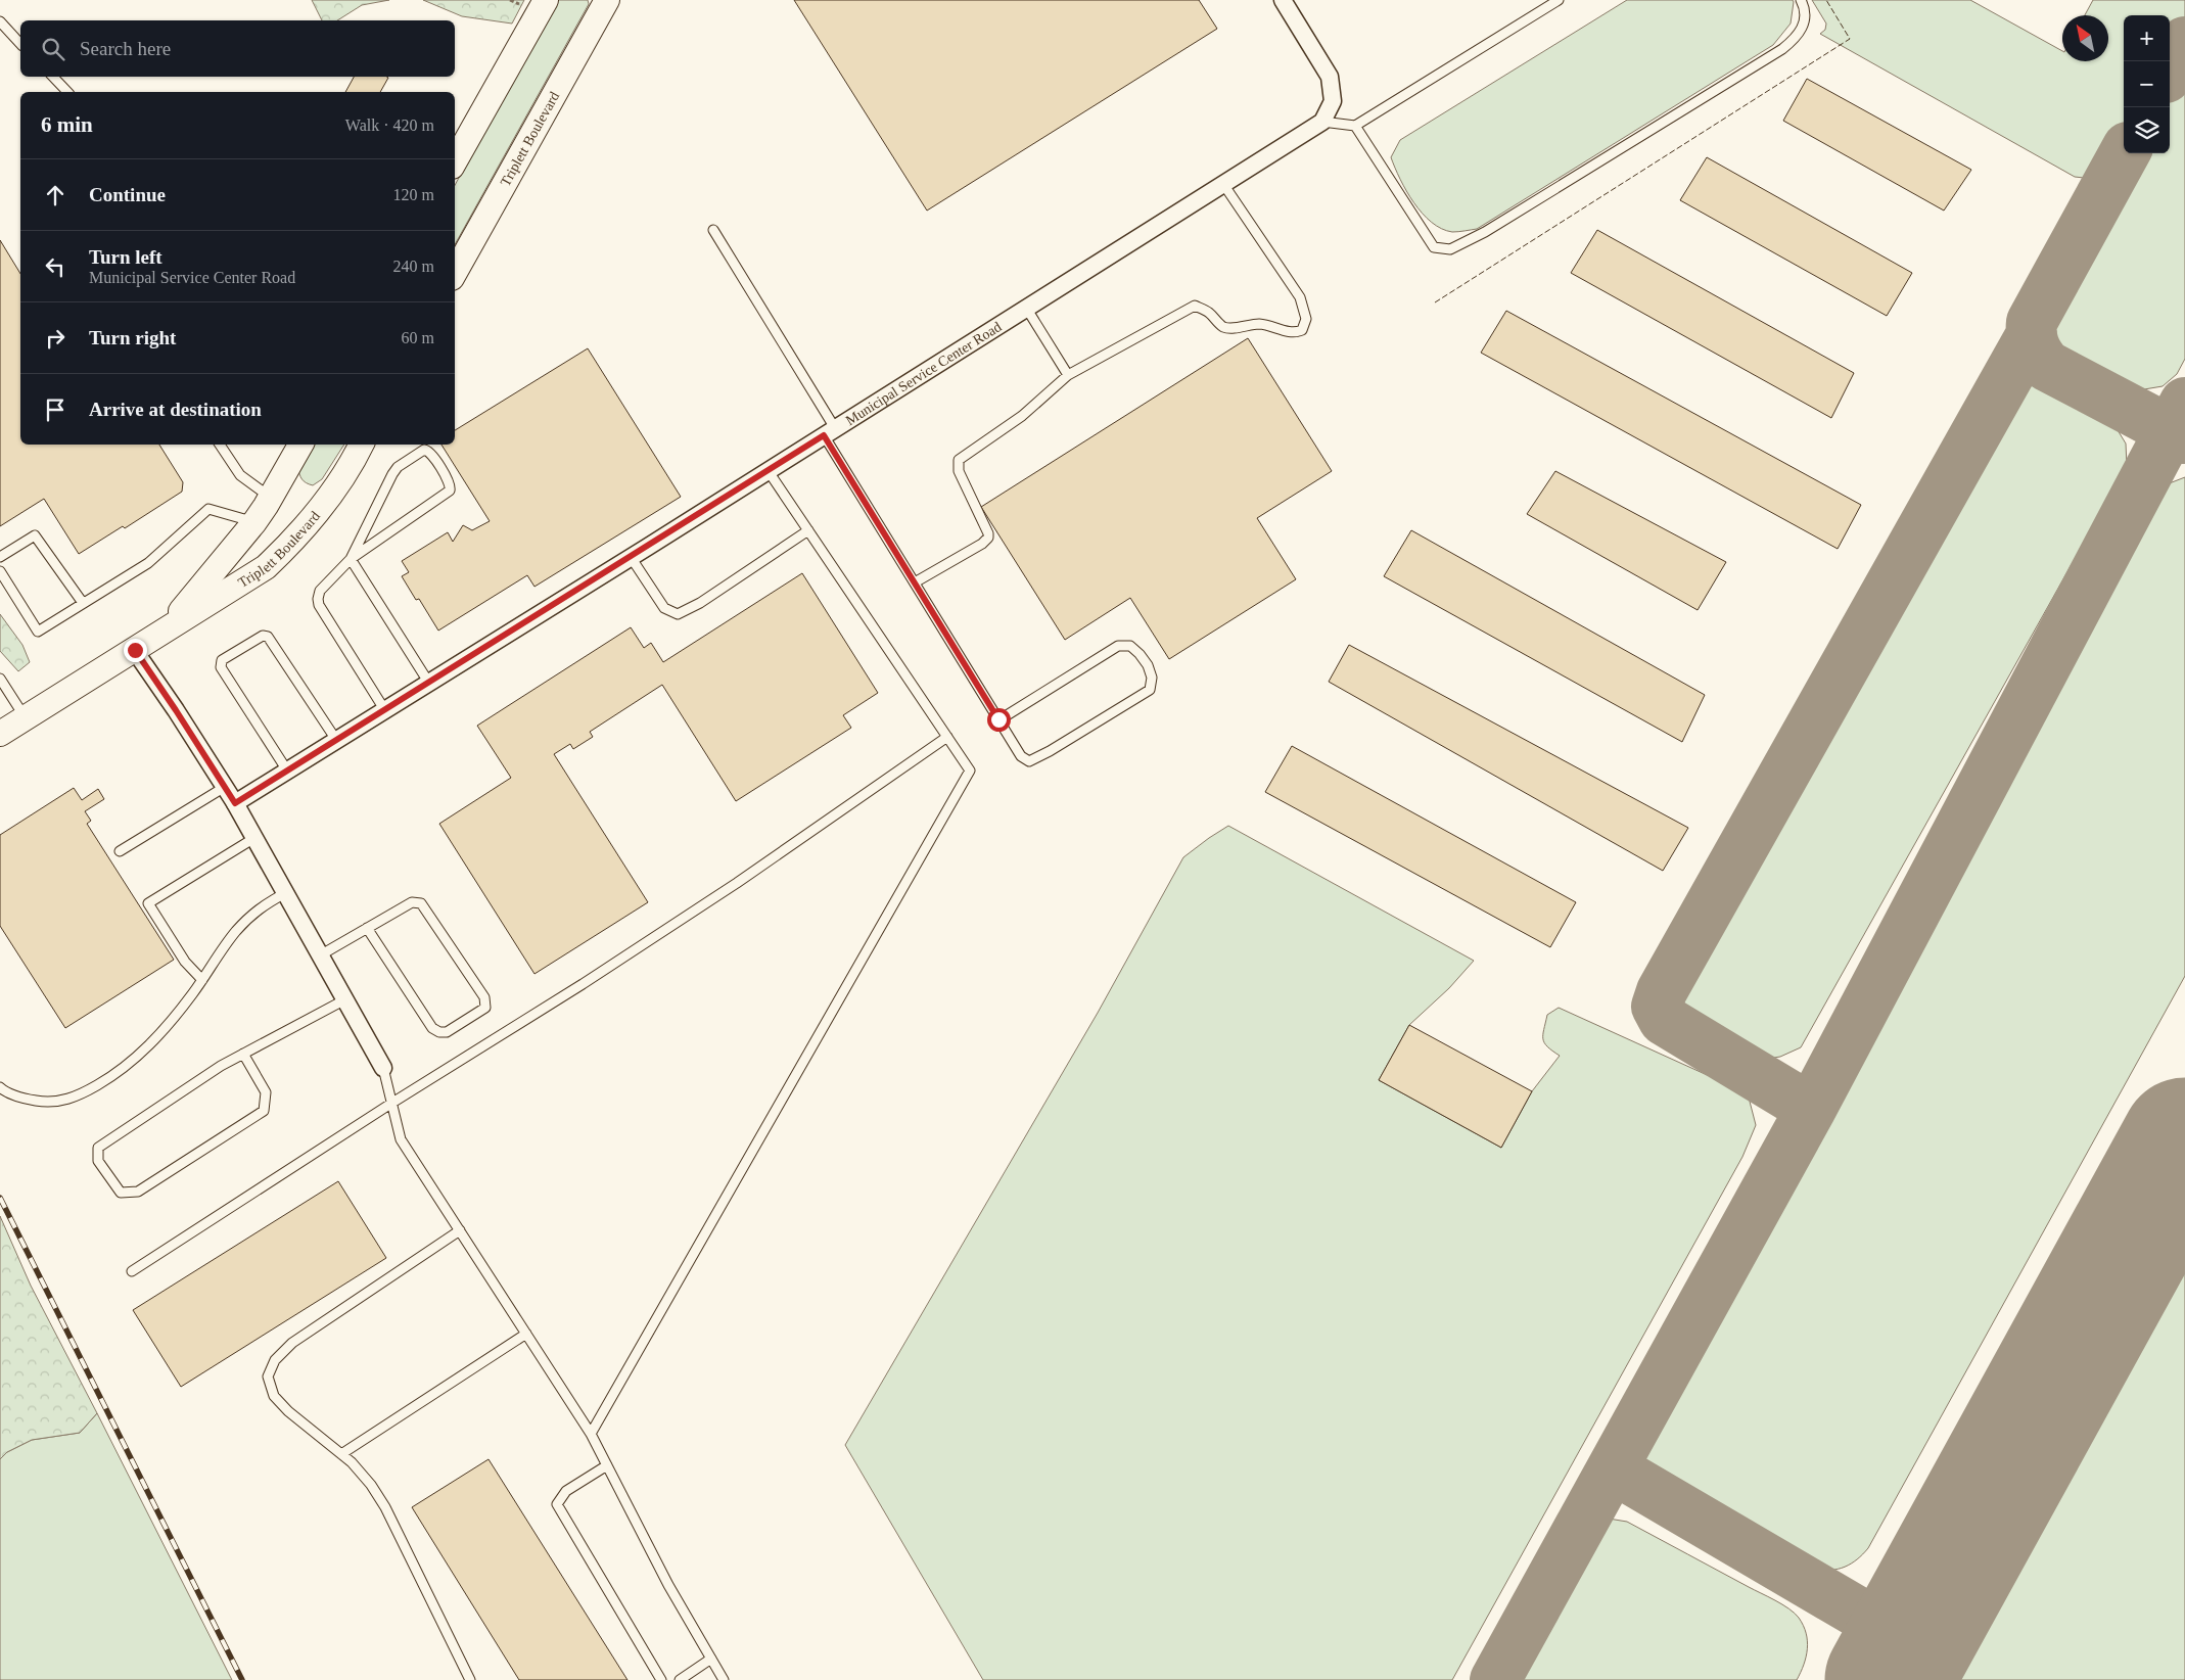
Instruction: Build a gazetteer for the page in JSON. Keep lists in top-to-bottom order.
{
  "streets": {
    "main road": ["Triplett Boulevard"],
    "street": ["Municipal Service Center Road"]
  },
  "north": "top left",
  "page": {
    "map_buttons": ["+", "−"],
    "search": "Search here",
    "heading": ["6 min", "Walk · 420 m"],
    "list": [
      ["Continue", "120 m"],
      ["Turn left", "Municipal Service Center Road", "240 m"],
      ["Turn right", "60 m"],
      "Arrive at destination"
    ]
  }
}
